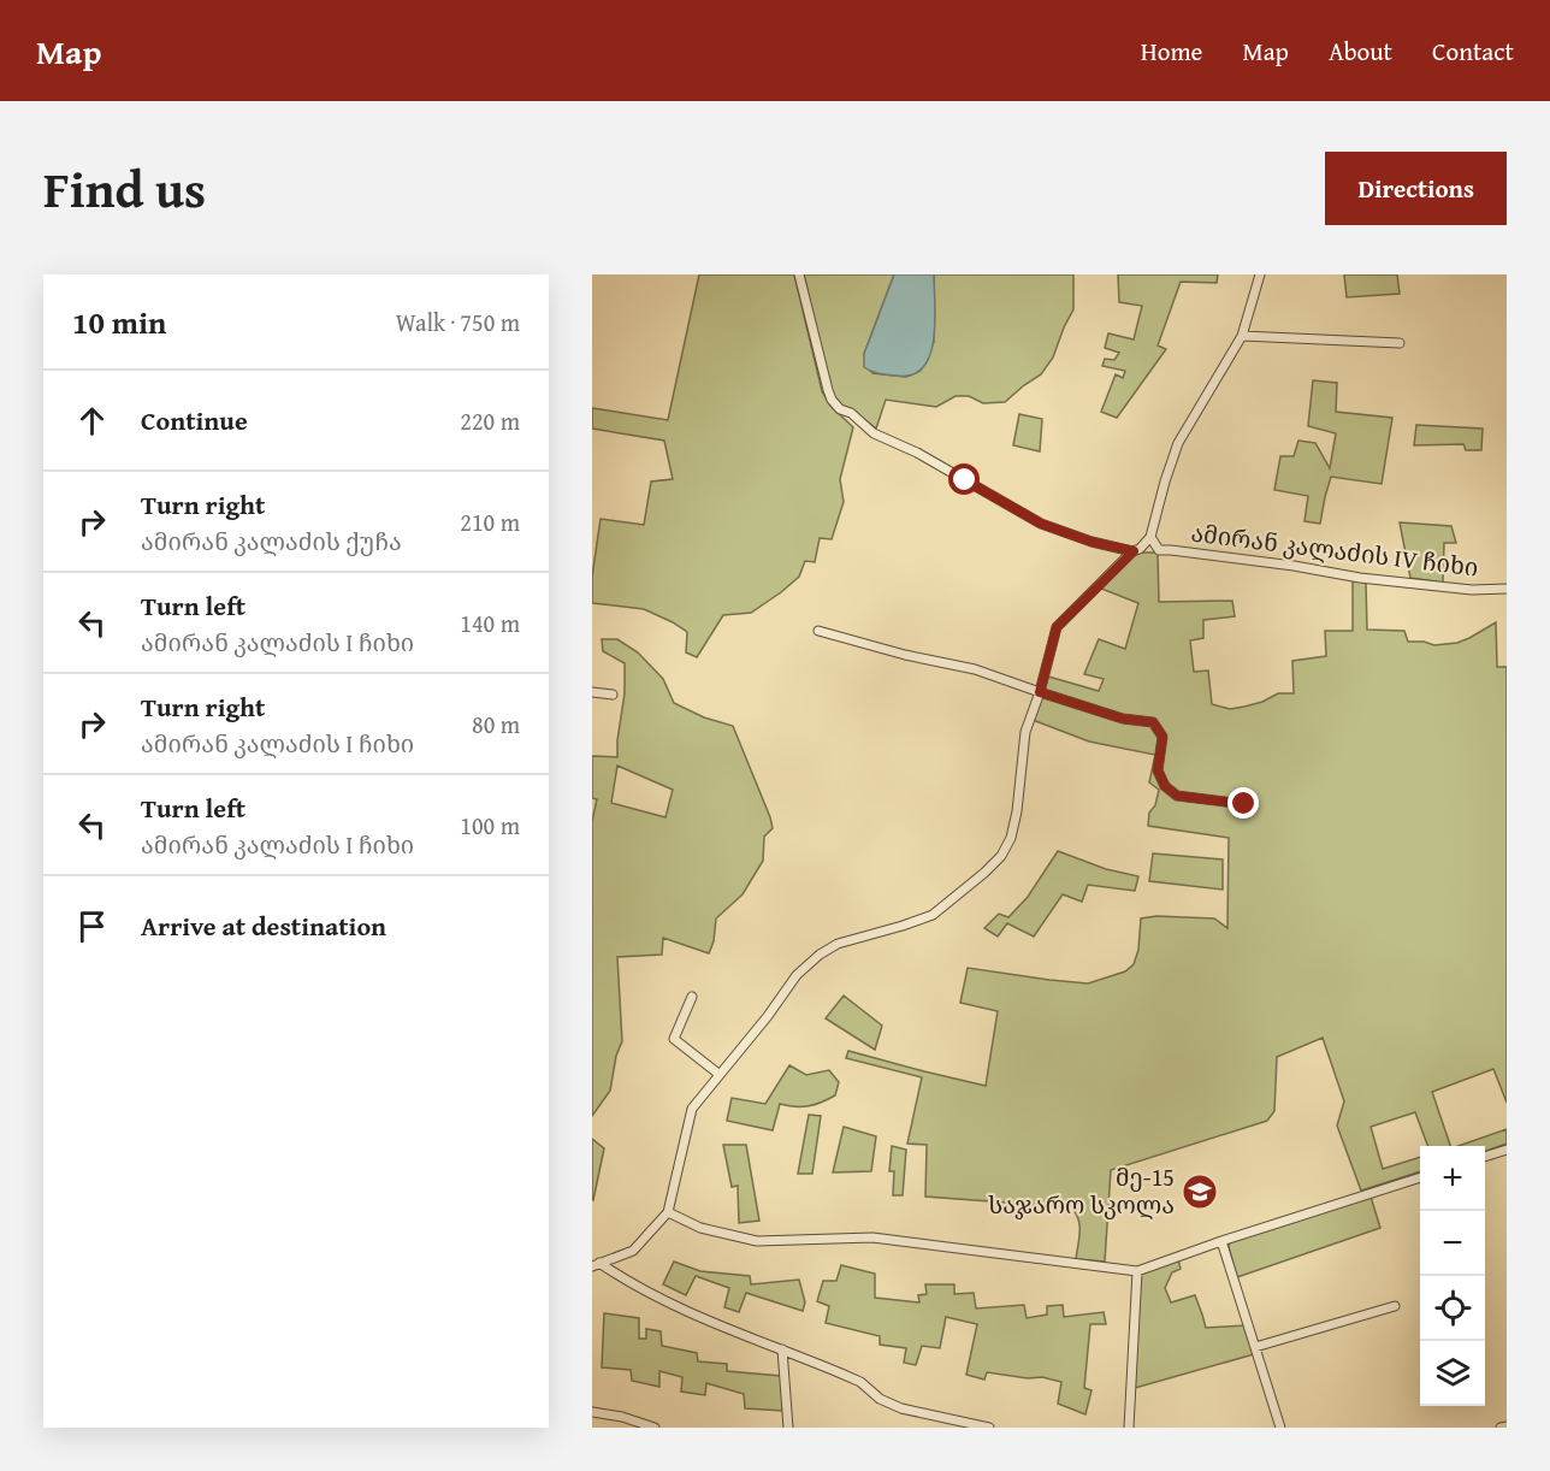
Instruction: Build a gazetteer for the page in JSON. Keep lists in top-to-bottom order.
{
  "streets": {
    "street": ["ამირან კალაძის IV ჩიხი"]
  },
  "places": {
    "school or university": ["მე-15 საჯარო სკოლა"]
  },
  "page": {
    "header": "Map",
    "nav": [
      "Home",
      "Map",
      "About",
      "Contact"
    ],
    "title": "Find us",
    "buttons": "Directions",
    "heading": ["10 min", "Walk · 750 m"],
    "list": [
      ["Continue", "220 m"],
      ["Turn right", "ამირან კალაძის ქუჩა", "210 m"],
      ["Turn left", "ამირან კალაძის I ჩიხი", "140 m"],
      ["Turn right", "ამირან კალაძის I ჩიხი", "80 m"],
      ["Turn left", "ამირან კალაძის I ჩიხი", "100 m"],
      "Arrive at destination"
    ],
    "map_buttons": ["+", "−"]
  }
}
